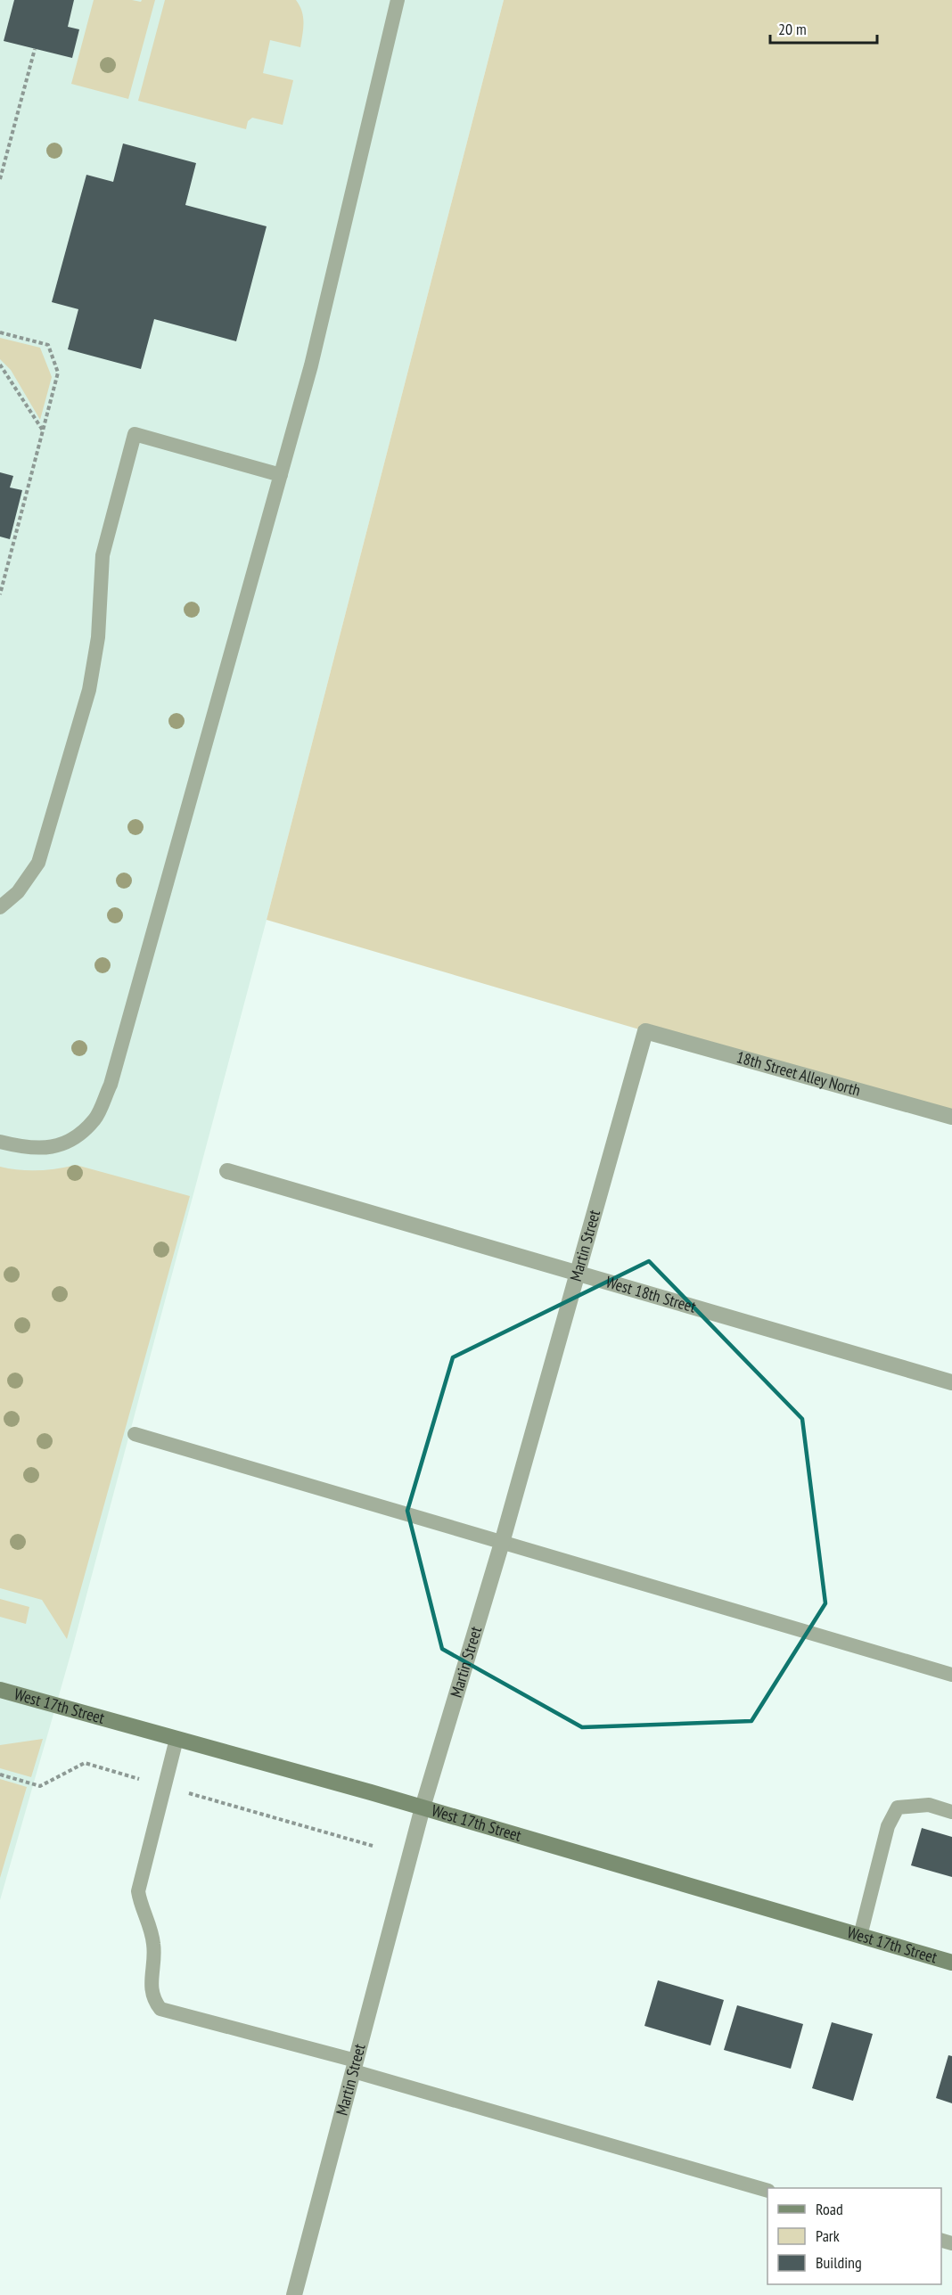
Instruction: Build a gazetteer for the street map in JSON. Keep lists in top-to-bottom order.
{
  "streets": {
    "street": [
      "18th Street Alley North",
      "Martin Street",
      "West 18th Street",
      "West 17th Street"
    ]
  },
  "crossings": [
    ["18th Street Alley North", "Martin Street"],
    ["Martin Street", "West 18th Street"],
    ["Martin Street", "West 17th Street"]
  ],
  "legend": ["Road", "Park", "Building"],
  "scale_bar": "20 m"
}
